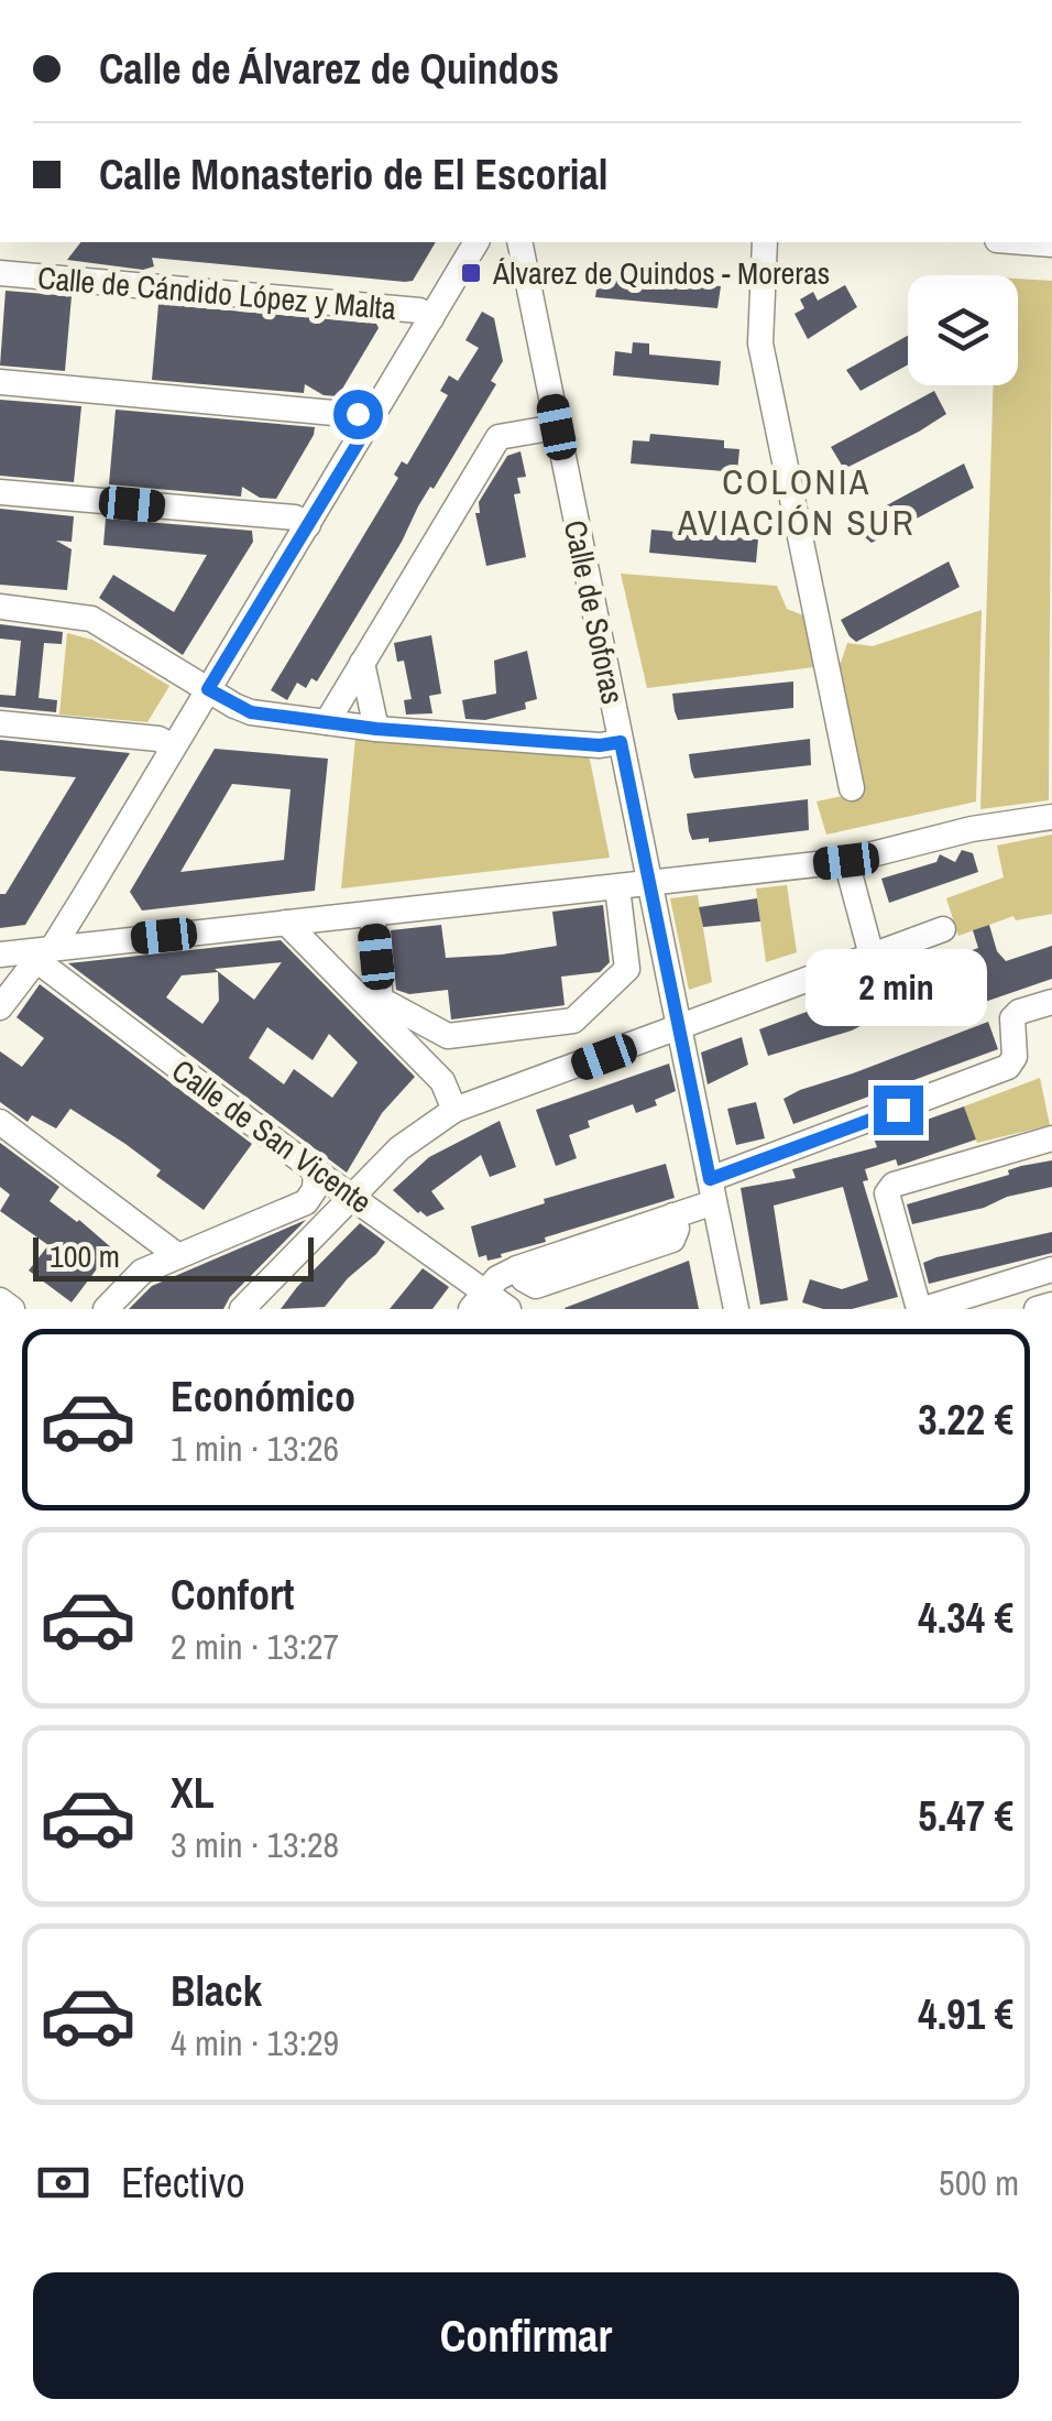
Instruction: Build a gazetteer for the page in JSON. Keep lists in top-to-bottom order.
{
  "streets": {
    "street": ["Calle de Cándido López y Malta", "Calle de Soforas", "Calle de San Vicente"]
  },
  "districts": ["COLONIA AVIACIÓN SUR"],
  "places": {
    "transit": ["Álvarez de Quindos - Moreras"]
  },
  "scale_bar": "100 m",
  "page": {
    "banner": ["Calle de Álvarez de Quindos", "Calle Monasterio de El Escorial"],
    "bubble": "2 min",
    "scale": "100 m",
    "list": [
      {
        "name": "Económico",
        "note": "1 min · 13:26",
        "value": "3.22 €"
      },
      {
        "name": "Confort",
        "note": "2 min · 13:27",
        "value": "4.34 €"
      },
      {
        "name": "XL",
        "note": "3 min · 13:28",
        "value": "5.47 €"
      },
      {
        "name": "Black",
        "note": "4 min · 13:29",
        "value": "4.91 €"
      }
    ],
    "pay": ["Efectivo", "500 m"],
    "buttons": "Confirmar"
  }
}
